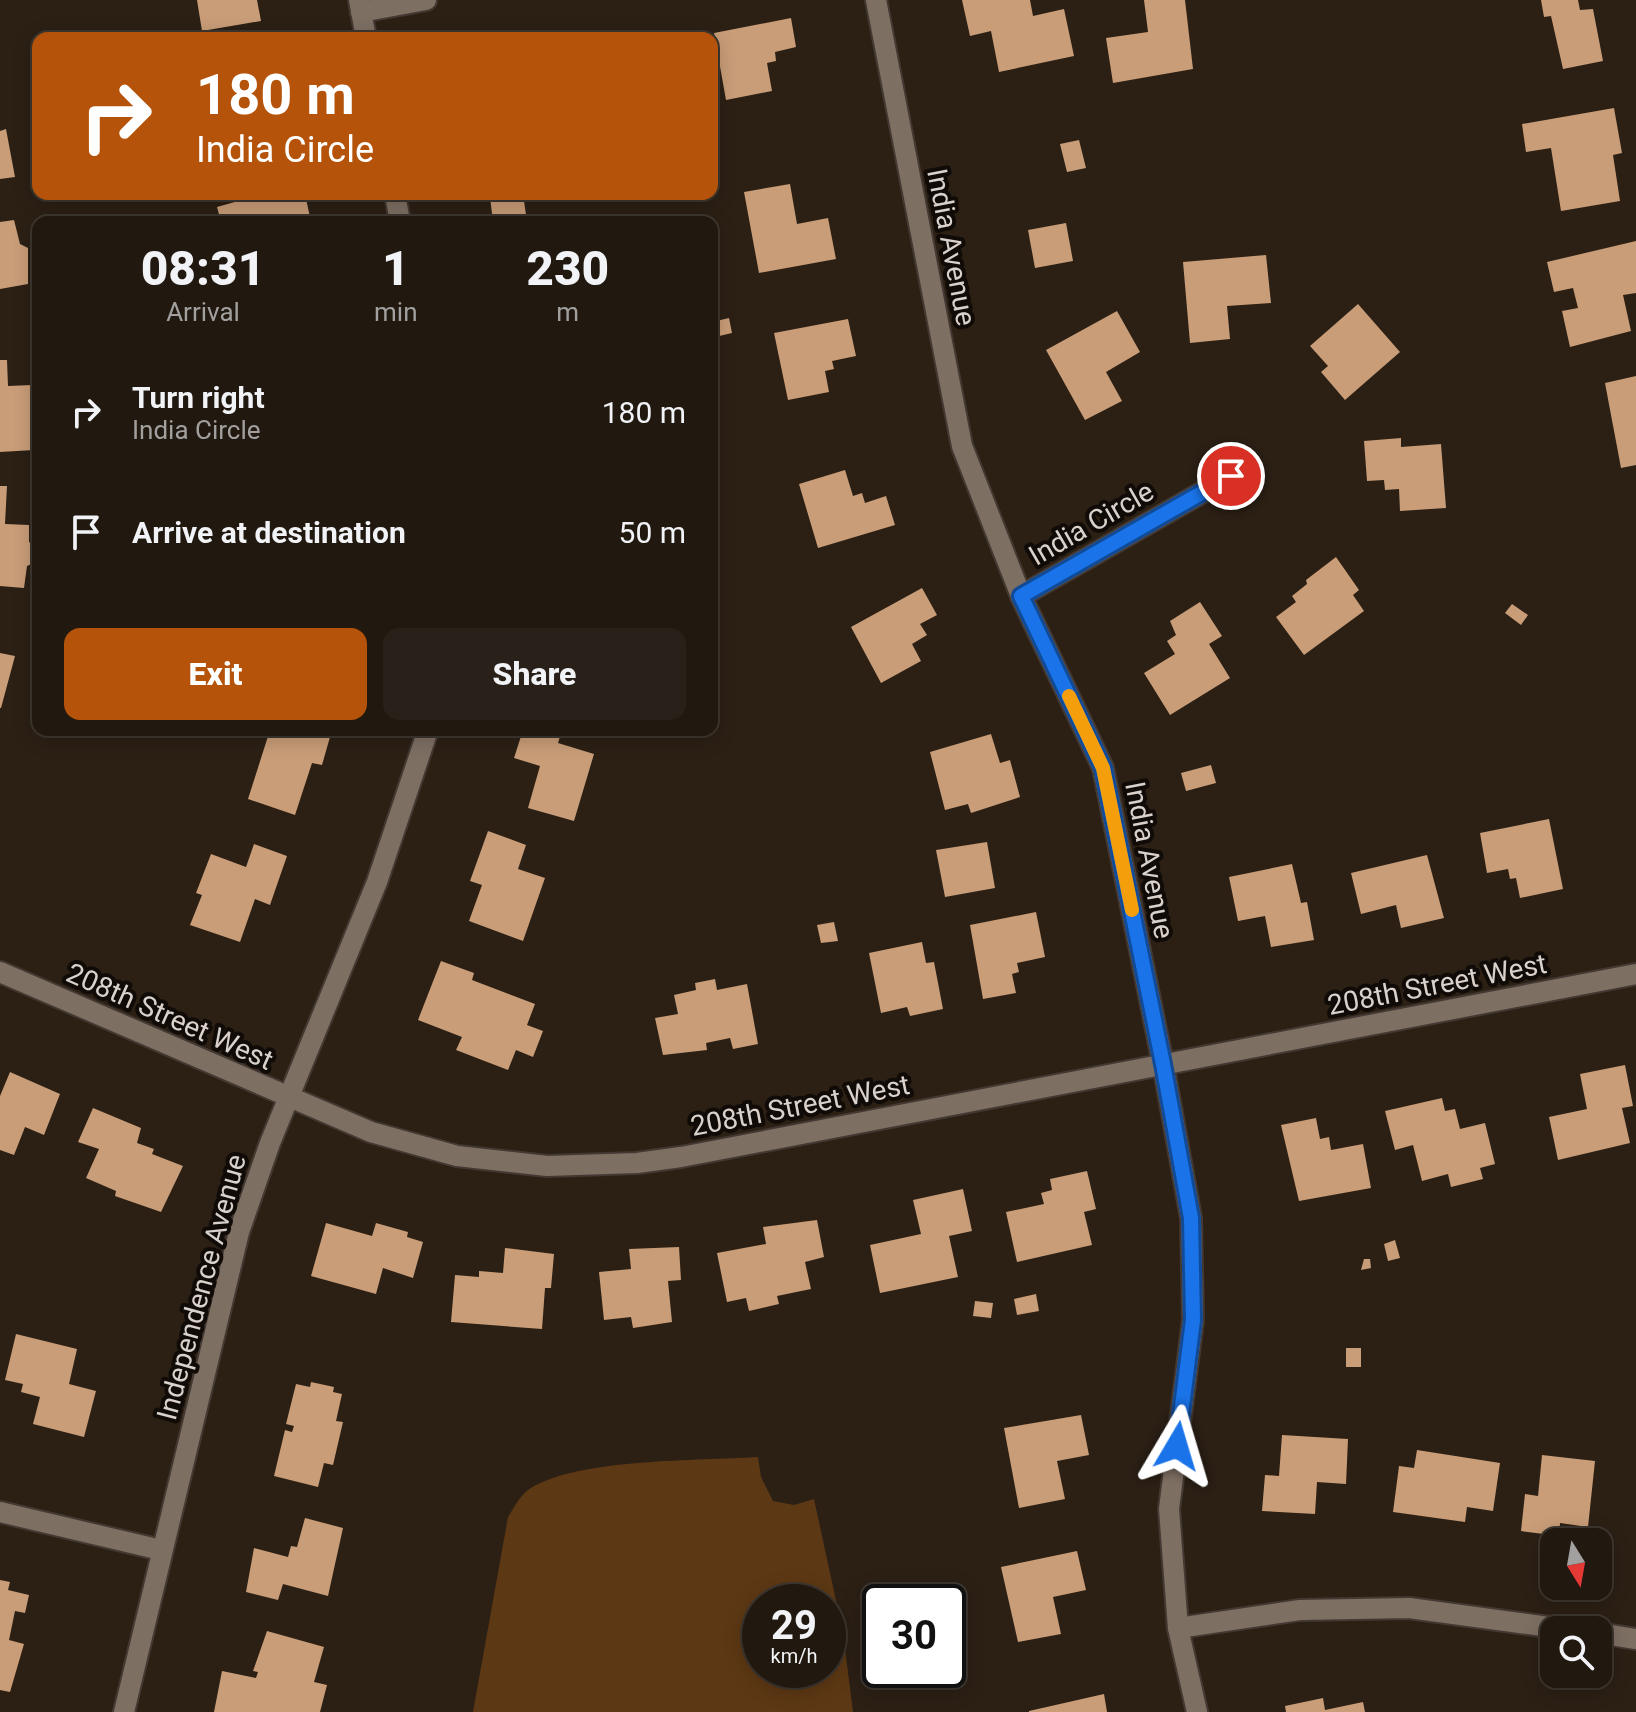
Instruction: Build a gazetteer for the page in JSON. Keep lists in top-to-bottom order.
{
  "streets": {
    "street": [
      "India Avenue",
      "India Circle",
      "208th Street West",
      "Independence Avenue"
    ]
  },
  "crossings": [
    ["India Avenue", "India Circle"],
    ["India Avenue", "208th Street West"],
    ["208th Street West", "Independence Avenue"]
  ],
  "north": "bottom",
  "page": {
    "turn": ["180 m", "India Circle"],
    "eta": [
      "08:31",
      "Arrival",
      "1",
      "min",
      "230",
      "m"
    ],
    "list": [
      {
        "name": "Turn right",
        "note": "India Circle",
        "value": "180 m"
      },
      {
        "name": "Arrive at destination",
        "value": "50 m"
      }
    ],
    "buttons": ["Exit", "Share"],
    "speed": "29 km/h",
    "limit": "30"
  }
}
